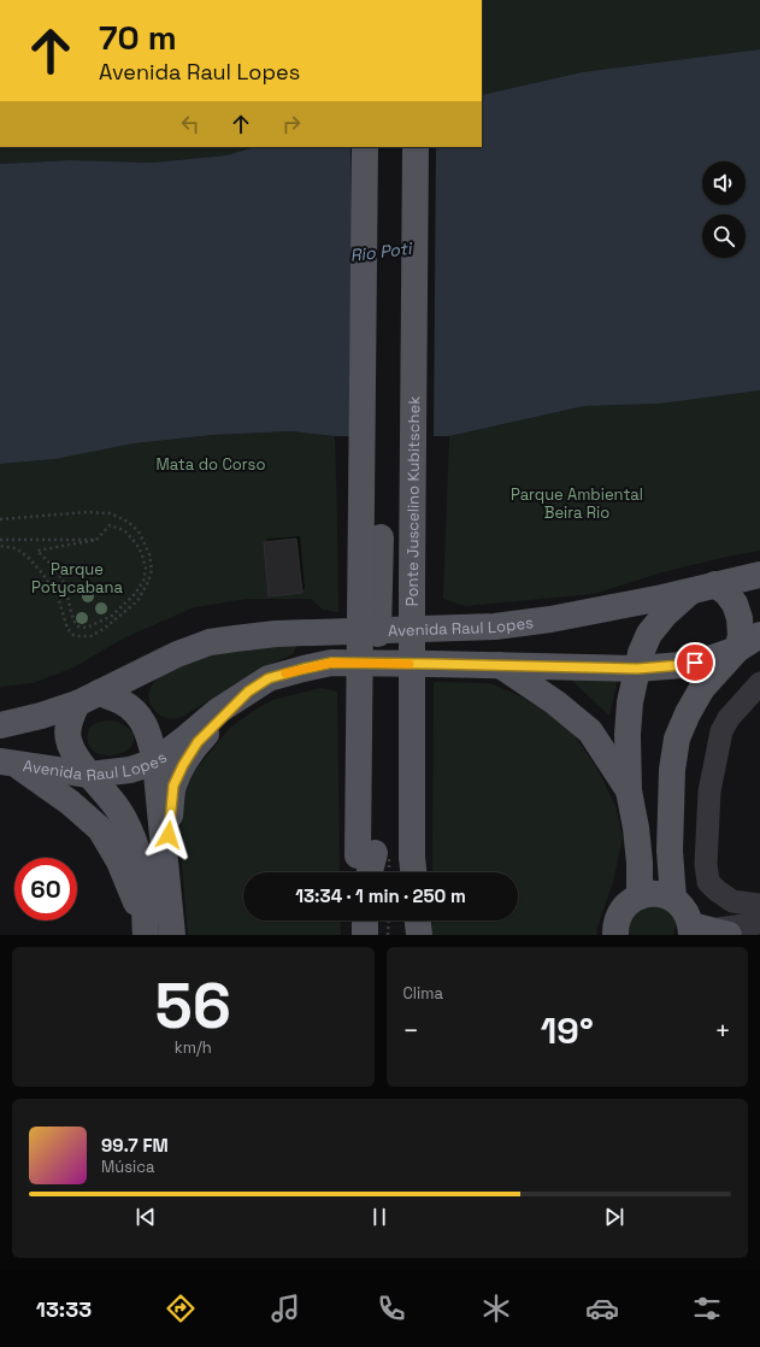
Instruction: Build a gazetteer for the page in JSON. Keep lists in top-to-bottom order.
{
  "streets": {
    "main road": ["Ponte Juscelino Kubitschek", "Avenida Raul Lopes"]
  },
  "water": ["Rio Poti"],
  "parks": ["Mata do Corso", "Parque Ambiental Beira Rio", "Parque Potycabana"],
  "page": {
    "turn": ["70 m", "Avenida Raul Lopes"],
    "limit": "60",
    "trip": "13:34 · 1 min · 250 m",
    "tile": [
      ["56", "km/h"],
      "Clima"
    ],
    "heat": ["−", "19°", "+"],
    "song": ["99.7 FM", "Música"],
    "tabs": "13:33"
  }
}
